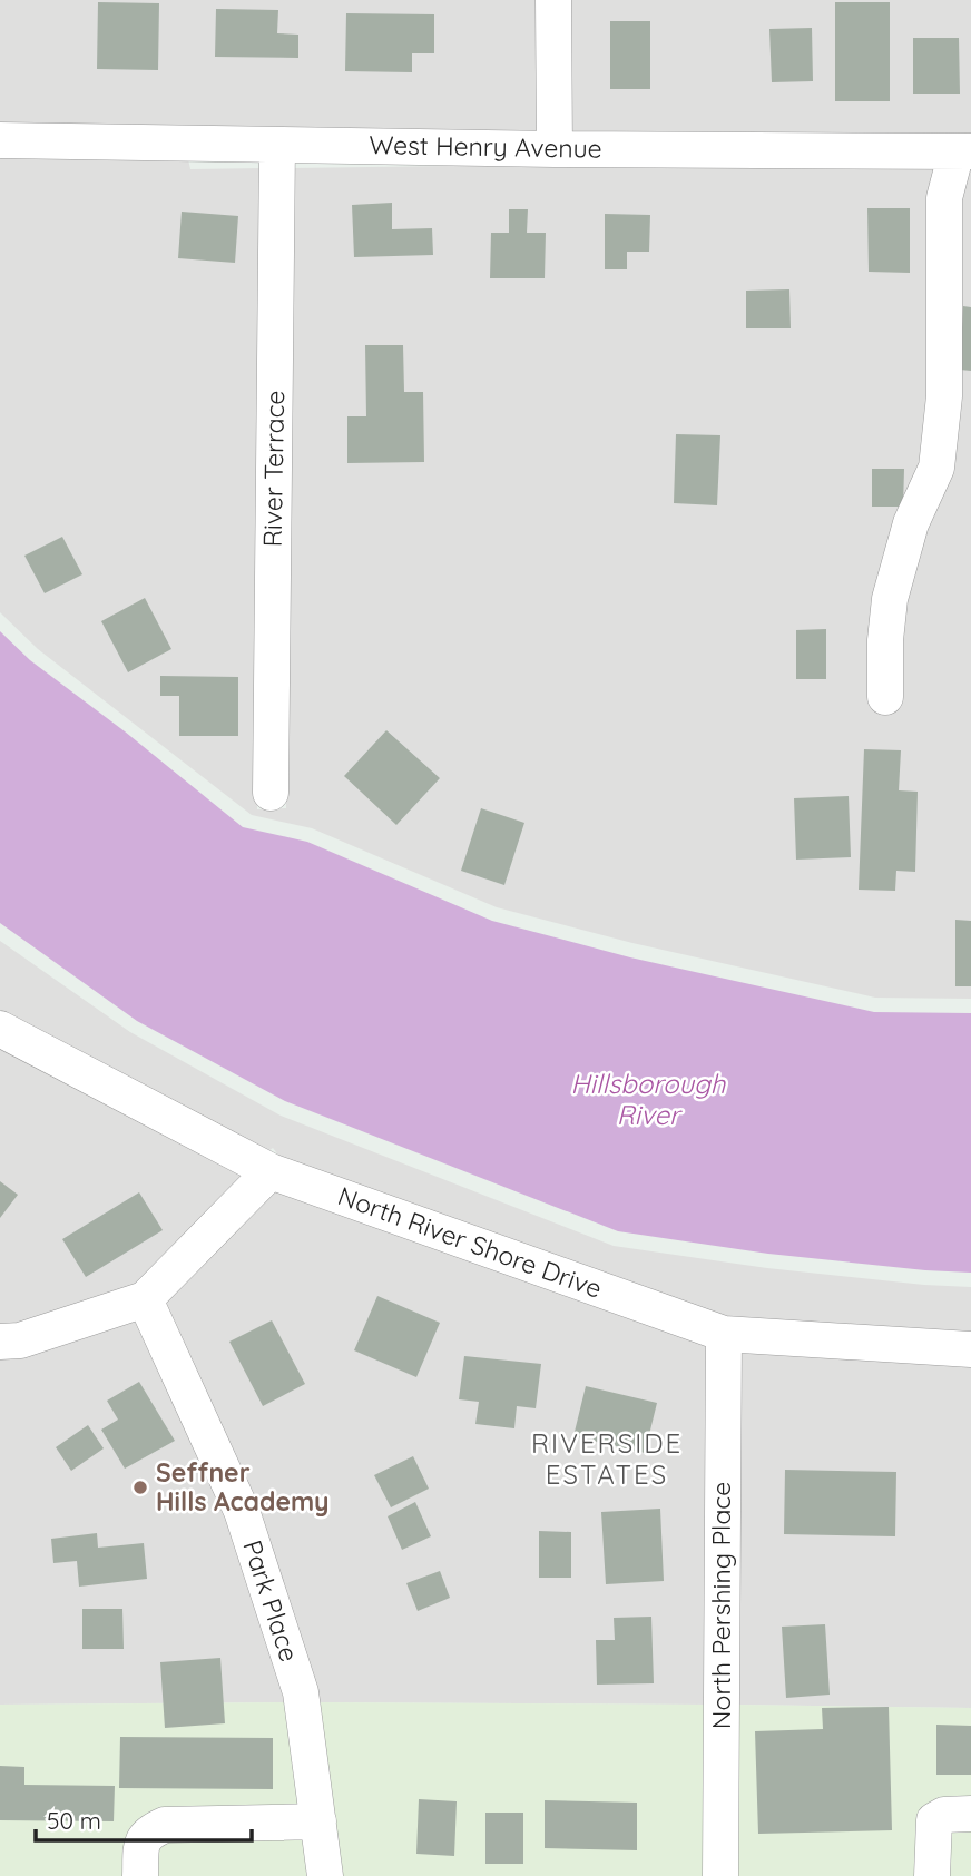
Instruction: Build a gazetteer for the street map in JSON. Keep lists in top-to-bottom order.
{
  "streets": {
    "street": [
      "West Henry Avenue",
      "River Terrace",
      "North River Shore Drive",
      "Park Place",
      "North Pershing Place"
    ]
  },
  "crossings": [
    ["West Henry Avenue", "River Terrace"],
    ["North River Shore Drive", "North Pershing Place"]
  ],
  "districts": ["RIVERSIDE ESTATES"],
  "water": ["Hillsborough River"],
  "places": ["Seffner Hills Academy"],
  "scale_bar": "50 m"
}
